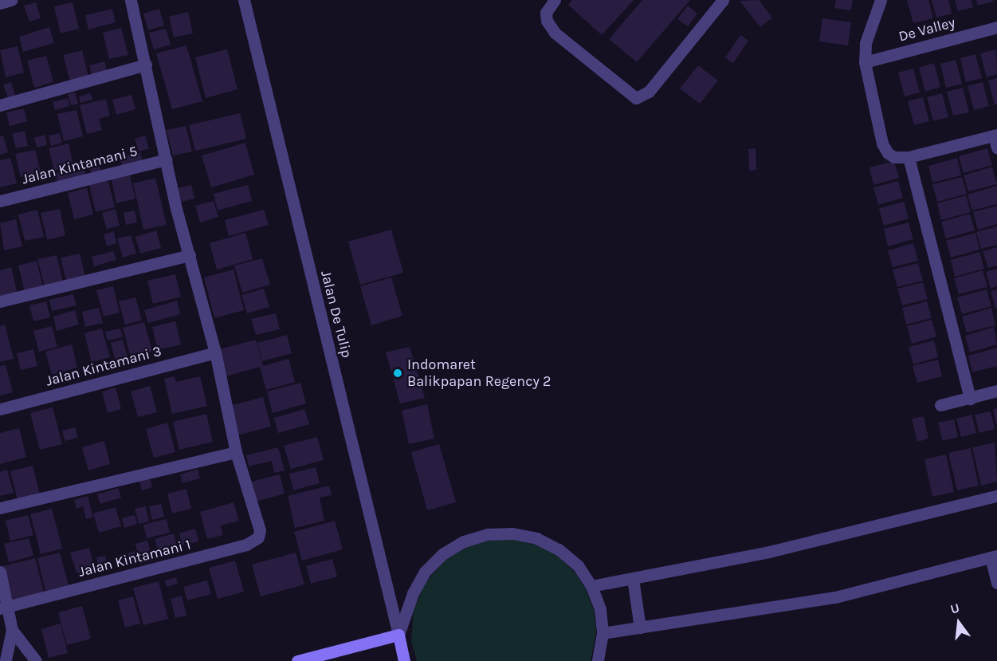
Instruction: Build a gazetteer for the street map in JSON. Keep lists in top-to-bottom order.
{
  "streets": {
    "street": [
      "De Valley",
      "Jalan Kintamani 5",
      "Jalan De Tulip",
      "Jalan Kintamani 3",
      "Jalan Kintamani 1"
    ]
  },
  "places": ["Indomaret Balikpapan Regency 2"],
  "north": "top"
}
